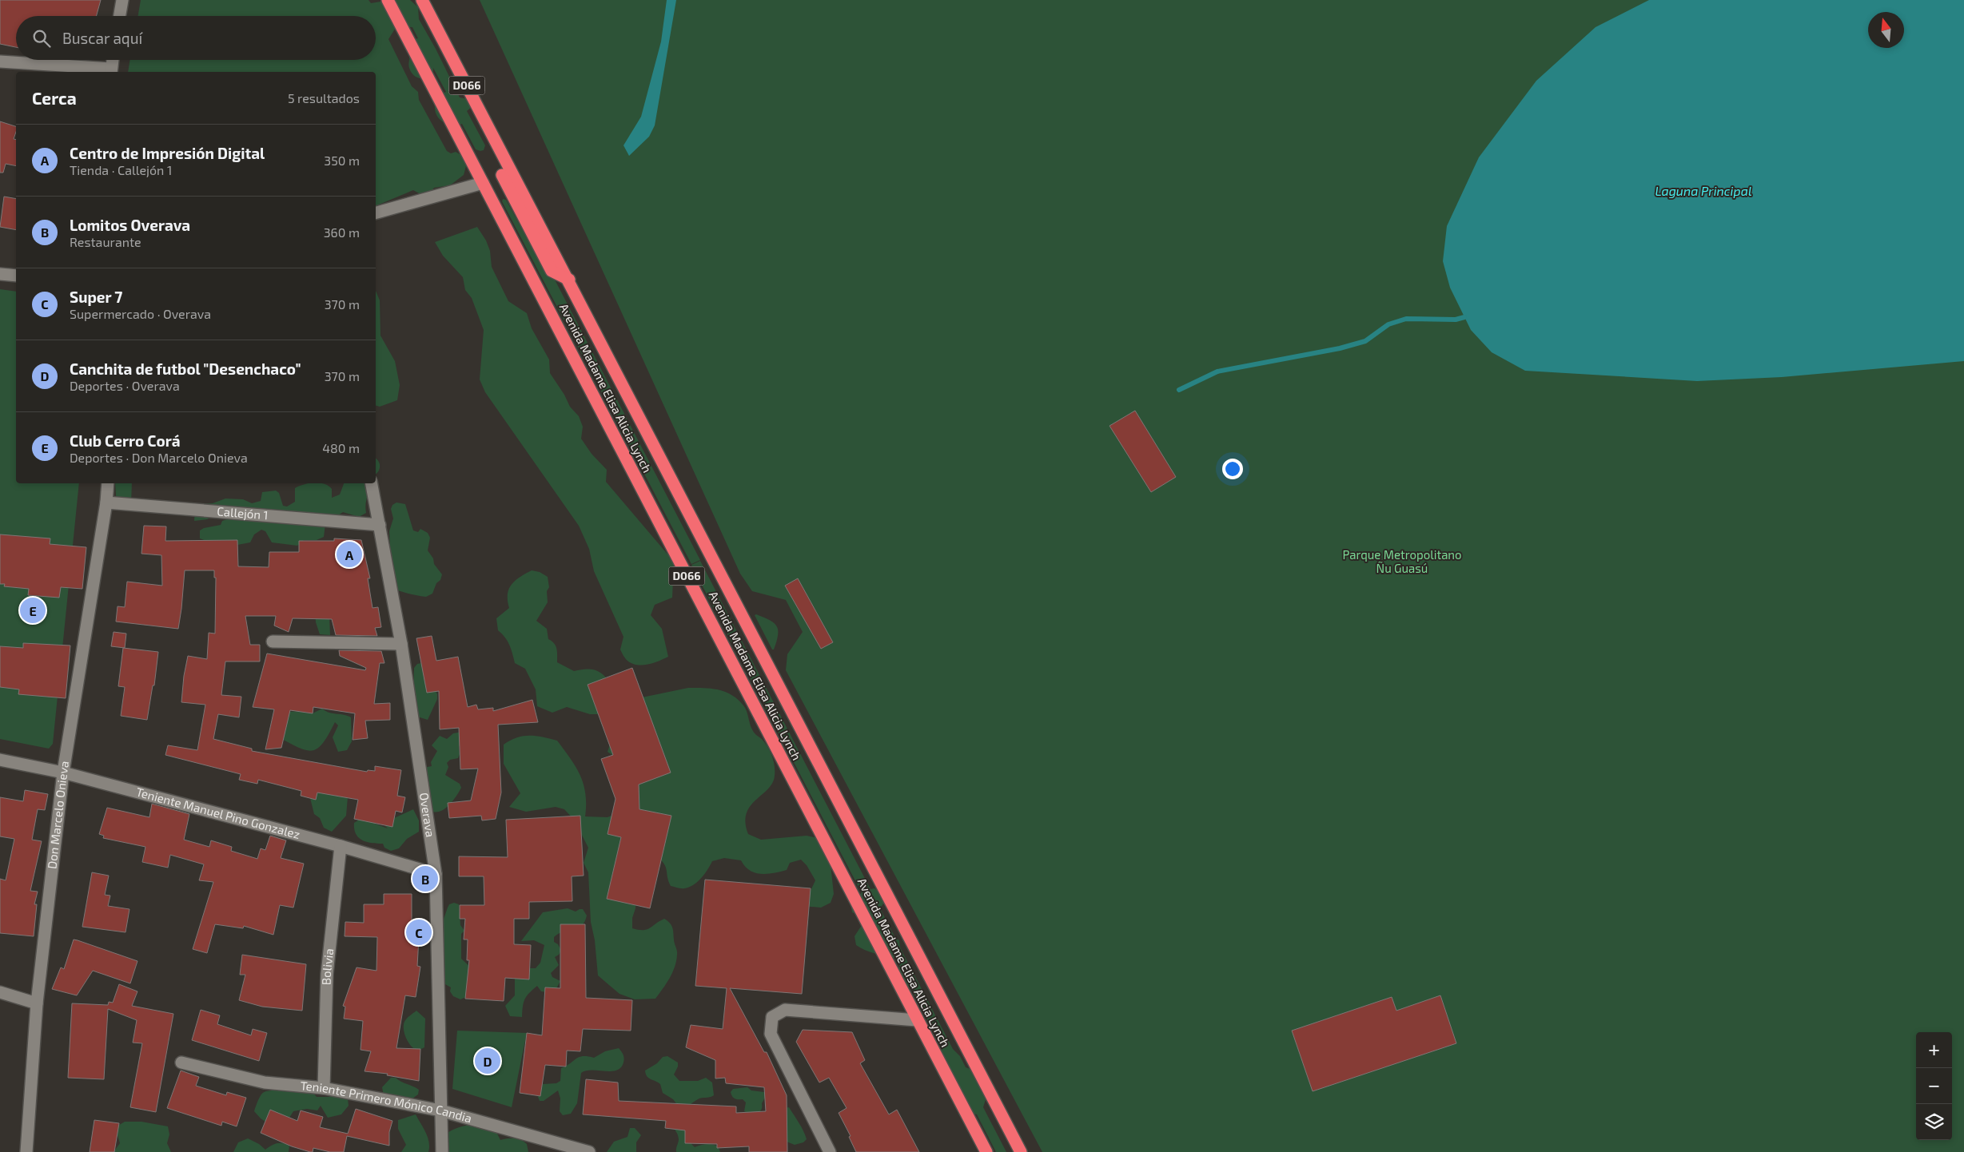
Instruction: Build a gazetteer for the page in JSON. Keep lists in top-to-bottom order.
{
  "streets": {
    "highway": ["D066", "Avenida Madame Elisa Alicia Lynch"],
    "street": [
      "Callejón 1",
      "Teniente Manuel Pino Gonzalez",
      "Overava",
      "Don Marcelo Onieva",
      "Bolivia",
      "Teniente Primero Mónico Candia"
    ]
  },
  "crossings": [
    ["Callejón 1", "Overava"],
    ["Callejón 1", "Don Marcelo Onieva"],
    ["Teniente Manuel Pino Gonzalez", "Overava"],
    ["Teniente Manuel Pino Gonzalez", "Don Marcelo Onieva"],
    ["Teniente Manuel Pino Gonzalez", "Bolivia"],
    ["Overava", "Teniente Primero Mónico Candia"],
    ["Bolivia", "Teniente Primero Mónico Candia"]
  ],
  "water": ["Laguna Principal"],
  "parks": ["Parque Metropolitano Ñu Guasú"],
  "north": "top",
  "page": {
    "search": "Buscar aquí",
    "heading": ["Cerca", "5 resultados"],
    "list": [
      {
        "mark": "A",
        "name": "Centro de Impresión Digital",
        "note": "Tienda · Callejón 1",
        "value": "350 m"
      },
      {
        "mark": "B",
        "name": "Lomitos Overava",
        "note": "Restaurante",
        "value": "360 m"
      },
      {
        "mark": "C",
        "name": "Super 7",
        "note": "Supermercado · Overava",
        "value": "370 m"
      },
      {
        "mark": "D",
        "name": "Canchita de futbol \"Desenchaco\"",
        "note": "Deportes · Overava",
        "value": "370 m"
      },
      {
        "mark": "E",
        "name": "Club Cerro Corá",
        "note": "Deportes · Don Marcelo Onieva",
        "value": "480 m"
      }
    ],
    "pins": [
      "A",
      "E",
      "B",
      "C",
      "D"
    ],
    "map_buttons": ["+", "−"]
  }
}
